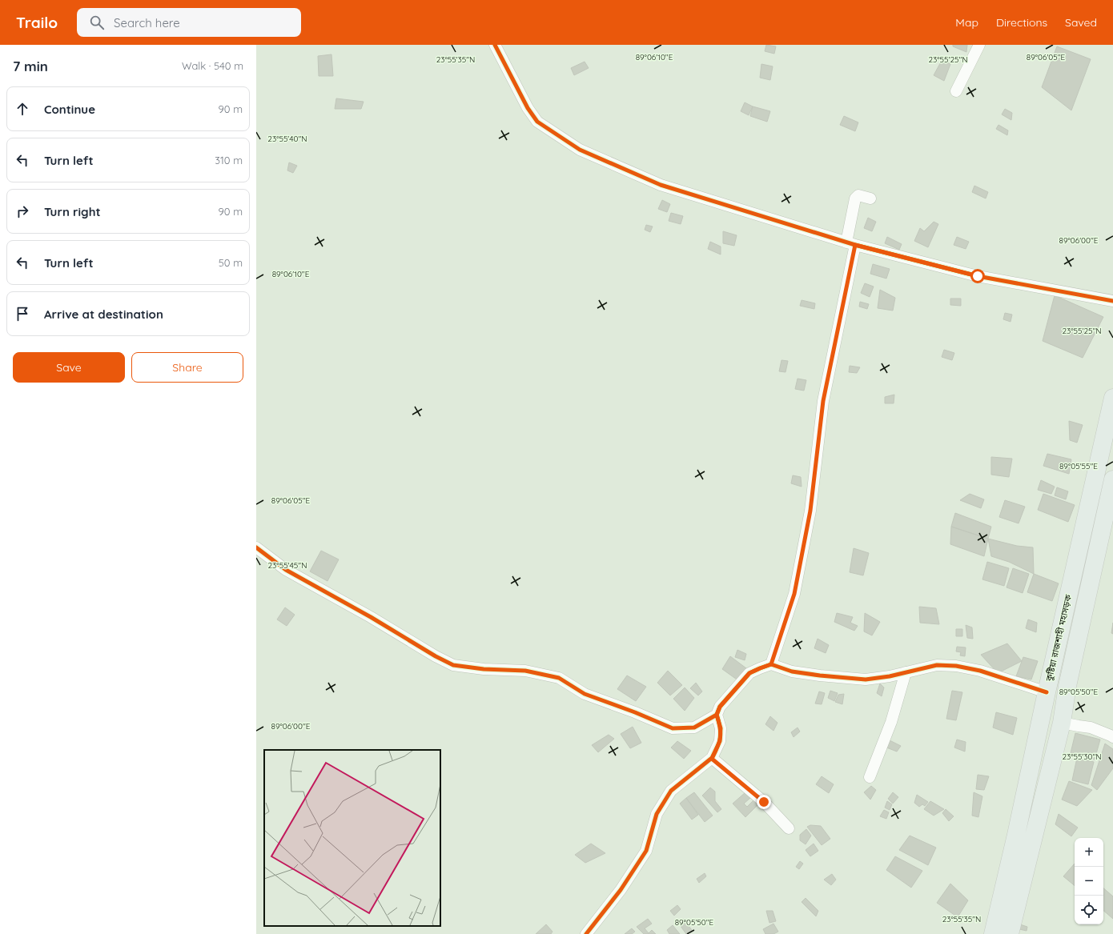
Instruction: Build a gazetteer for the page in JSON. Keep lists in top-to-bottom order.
{
  "streets": {
    "highway": ["কুষ্টিয়া রাজশাহী মহাসড়ক"]
  },
  "page": {
    "header": "Trailo",
    "search": "Search here",
    "nav": ["Map", "Directions", "Saved"],
    "heading": ["7 min", "Walk · 540 m"],
    "list": [
      ["Continue", "90 m"],
      ["Turn left", "310 m"],
      ["Turn right", "90 m"],
      ["Turn left", "50 m"],
      "Arrive at destination"
    ],
    "buttons": ["Save", "Share"],
    "map_buttons": ["+", "−"]
  },
  "coordinates": [
    "89°06'10\"E",
    "89°06'05\"E",
    "23°55'25\"N",
    "23°55'35\"N",
    "23°55'40\"N",
    "89°06'00\"E",
    "89°05'55\"E",
    "23°55'45\"N",
    "89°05'50\"E",
    "23°55'30\"N"
  ]
}
